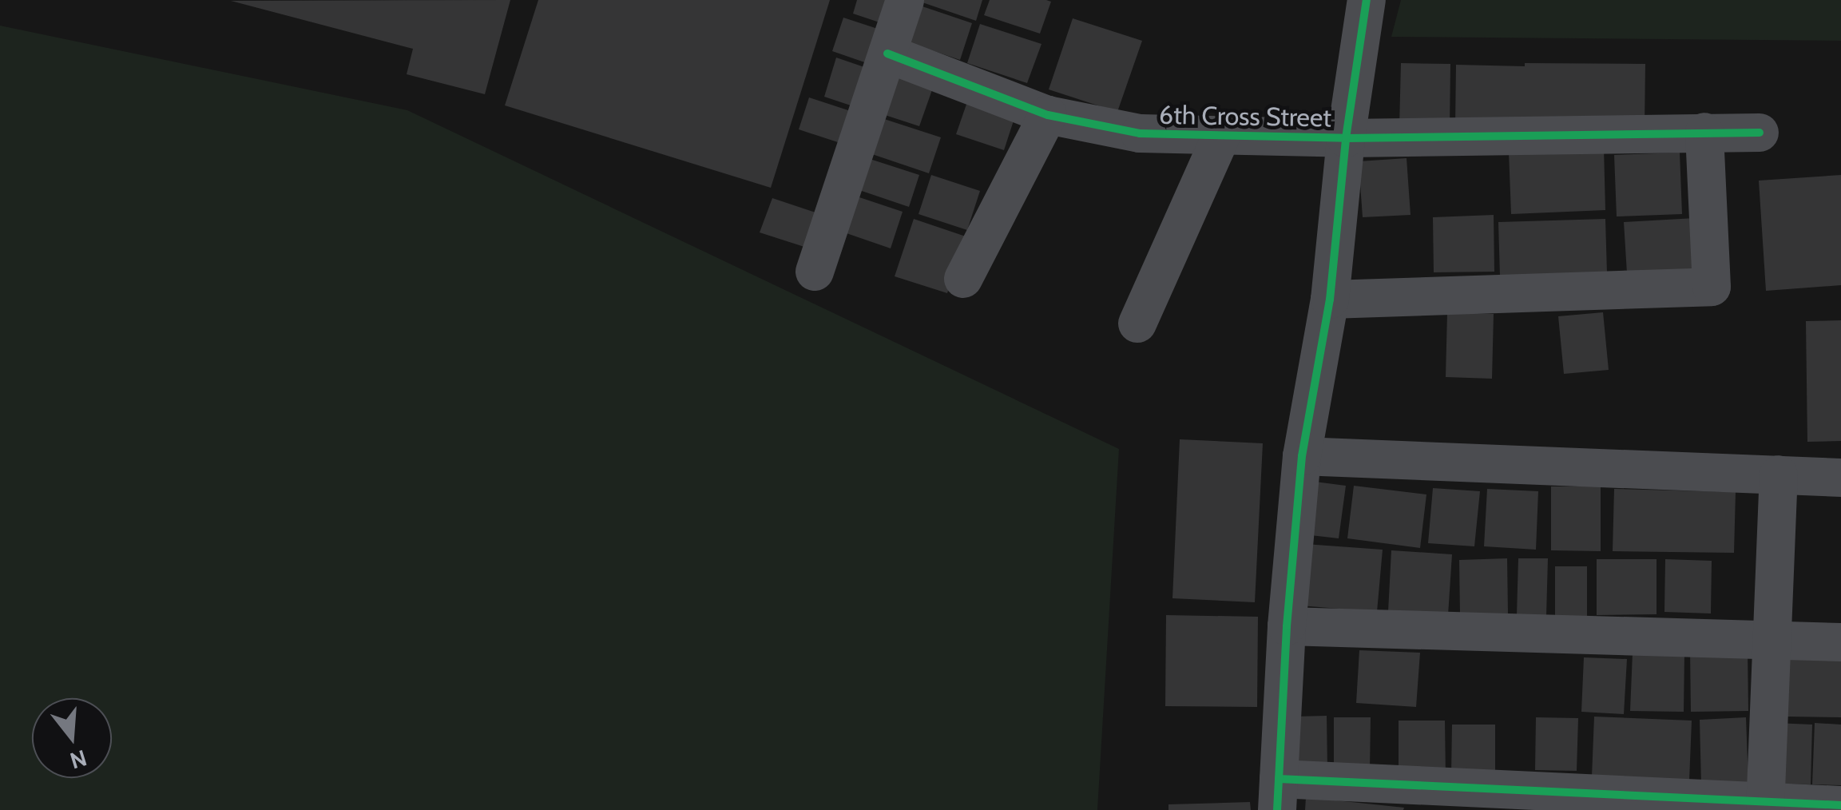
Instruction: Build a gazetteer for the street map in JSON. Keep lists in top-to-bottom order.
{
  "streets": {
    "street": ["6th Cross Street"]
  },
  "north": "bottom"
}
